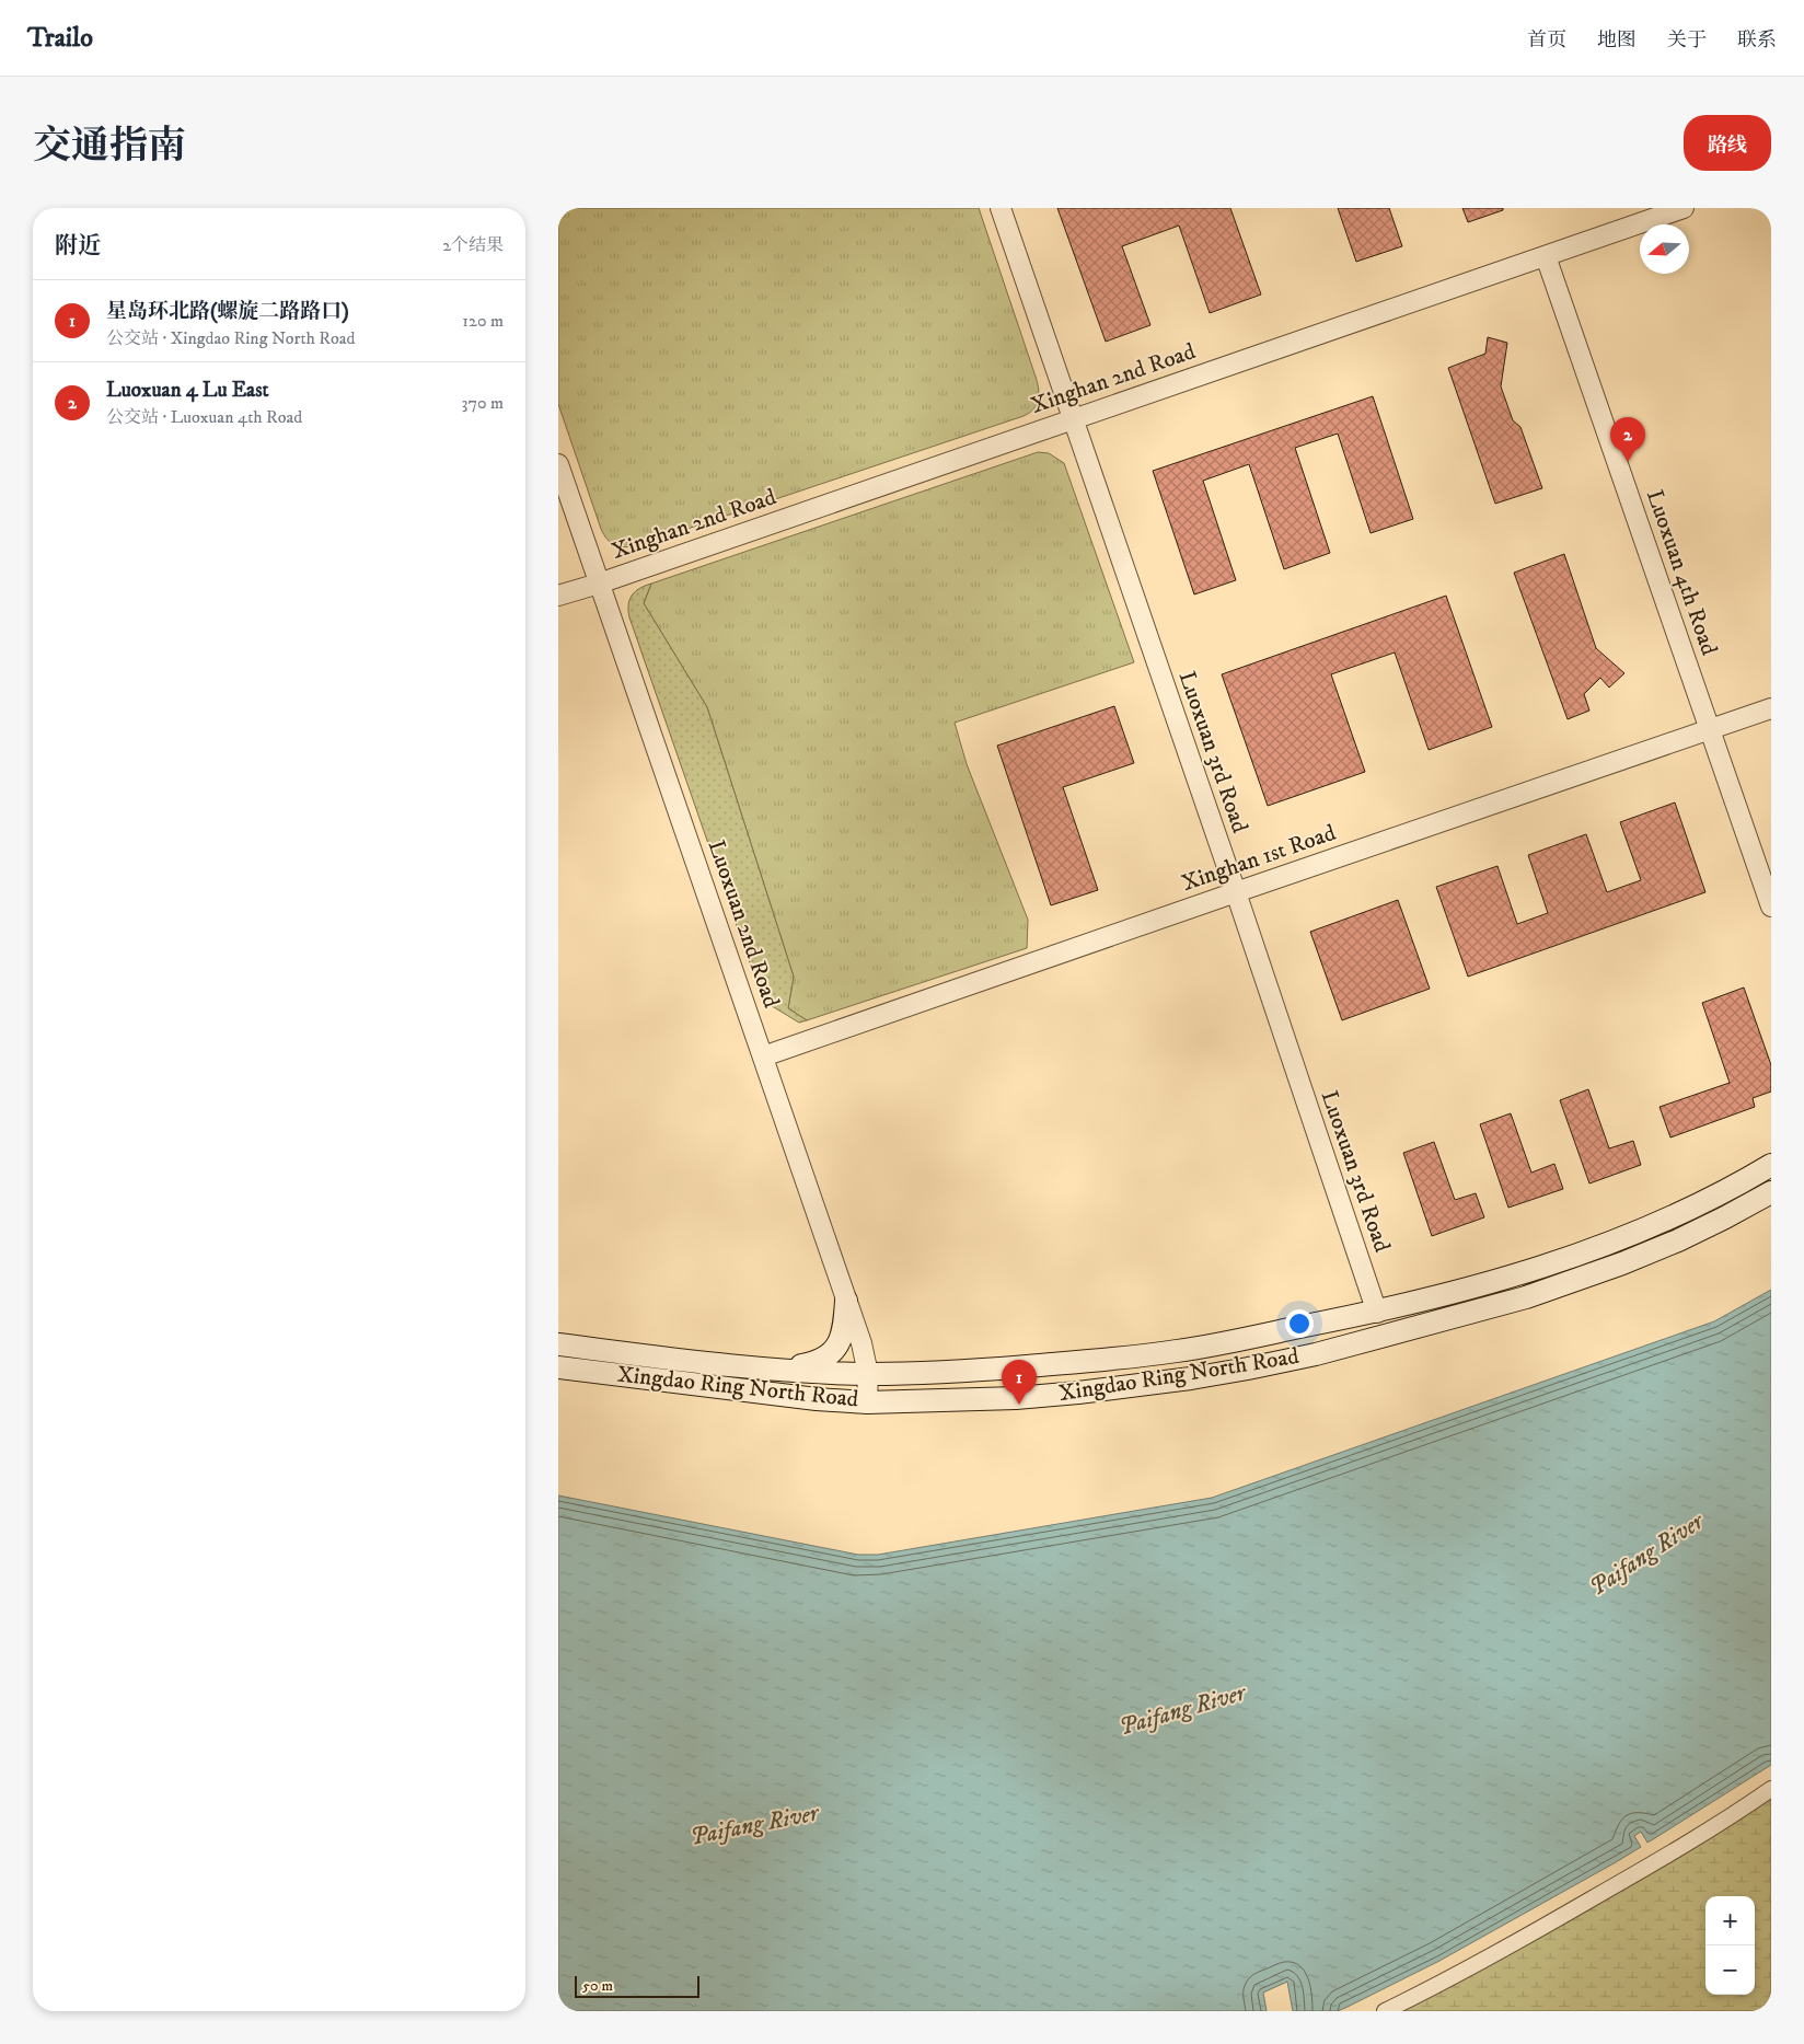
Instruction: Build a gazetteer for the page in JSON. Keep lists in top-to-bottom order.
{
  "streets": {
    "main road": ["Xingdao Ring North Road"],
    "street": [
      "Xinghan 2nd Road",
      "Luoxuan 4th Road",
      "Luoxuan 3rd Road",
      "Xinghan 1st Road",
      "Luoxuan 2nd Road"
    ]
  },
  "crossings": [
    ["Xinghan 2nd Road", "Luoxuan 4th Road"],
    ["Xinghan 2nd Road", "Luoxuan 3rd Road"],
    ["Xinghan 2nd Road", "Luoxuan 2nd Road"],
    ["Luoxuan 4th Road", "Xinghan 1st Road"],
    ["Luoxuan 3rd Road", "Xinghan 1st Road"],
    ["Luoxuan 3rd Road", "Xingdao Ring North Road"],
    ["Xinghan 1st Road", "Luoxuan 2nd Road"],
    ["Luoxuan 2nd Road", "Xingdao Ring North Road"]
  ],
  "water": ["Paifang River"],
  "scale_bar": "50 m",
  "north": "left",
  "page": {
    "header": "Trailo",
    "nav": [
      "首页",
      "地图",
      "关于",
      "联系"
    ],
    "title": "交通指南",
    "buttons": "路线",
    "heading": ["附近", "2个结果"],
    "list": [
      {
        "mark": "1",
        "name": "星岛环北路(螺旋二路路口)",
        "note": "公交站 · Xingdao Ring North Road",
        "value": "120 m"
      },
      {
        "mark": "2",
        "name": "Luoxuan 4 Lu East",
        "note": "公交站 · Luoxuan 4th Road",
        "value": "370 m"
      }
    ],
    "pins": ["2", "1"],
    "map_buttons": ["+", "−"],
    "scale": "50 m"
  }
}
